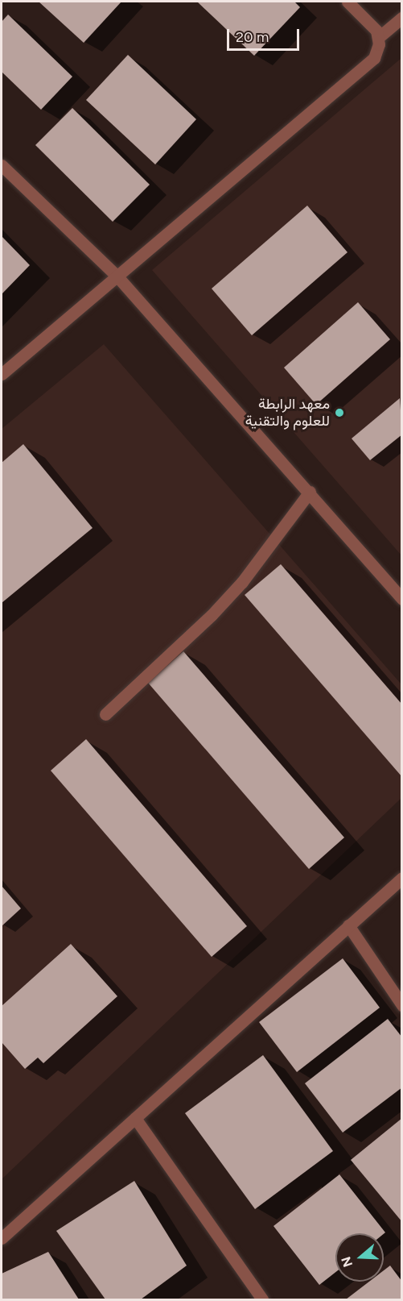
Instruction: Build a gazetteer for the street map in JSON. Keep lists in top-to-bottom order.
{
  "places": ["معهد الرابطة للعلوم والتقنية"],
  "scale_bar": "20 m",
  "north": "left"
}
